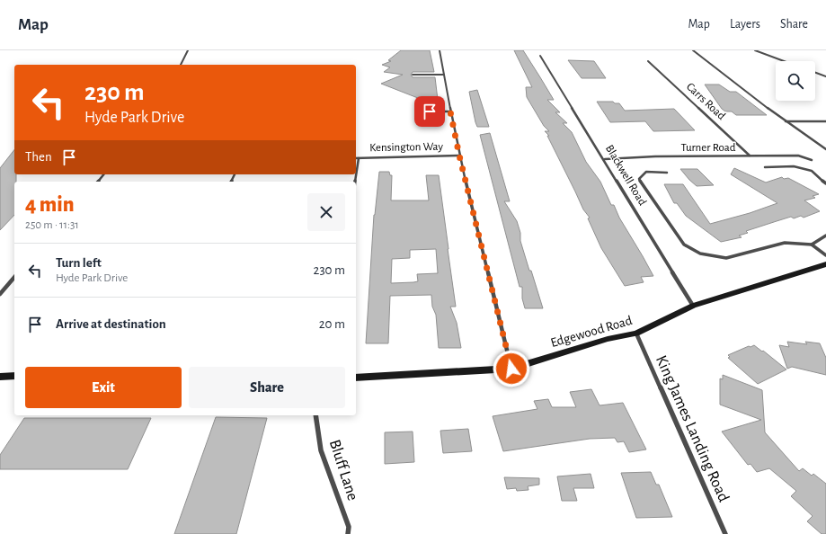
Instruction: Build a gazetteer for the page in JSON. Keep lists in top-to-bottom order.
{
  "streets": {
    "street": [
      "Carrs Road",
      "Kensington Way",
      "Turner Road",
      "Blackwell Road",
      "Edgewood Road",
      "King James Landing Road",
      "Bluff Lane"
    ]
  },
  "crossings": [
    ["Carrs Road", "Turner Road"],
    ["Turner Road", "Blackwell Road"],
    ["Blackwell Road", "Edgewood Road"],
    ["Edgewood Road", "King James Landing Road"]
  ],
  "page": {
    "header": "Map",
    "nav": ["Map", "Layers", "Share"],
    "turn": ["230 m", "Hyde Park Drive"],
    "then": "Then",
    "heading": ["4 min", "250 m · 11:31"],
    "list": [
      {
        "name": "Turn left",
        "note": "Hyde Park Drive",
        "value": "230 m"
      },
      {
        "name": "Arrive at destination",
        "value": "20 m"
      }
    ],
    "buttons": ["Exit", "Share"]
  }
}
